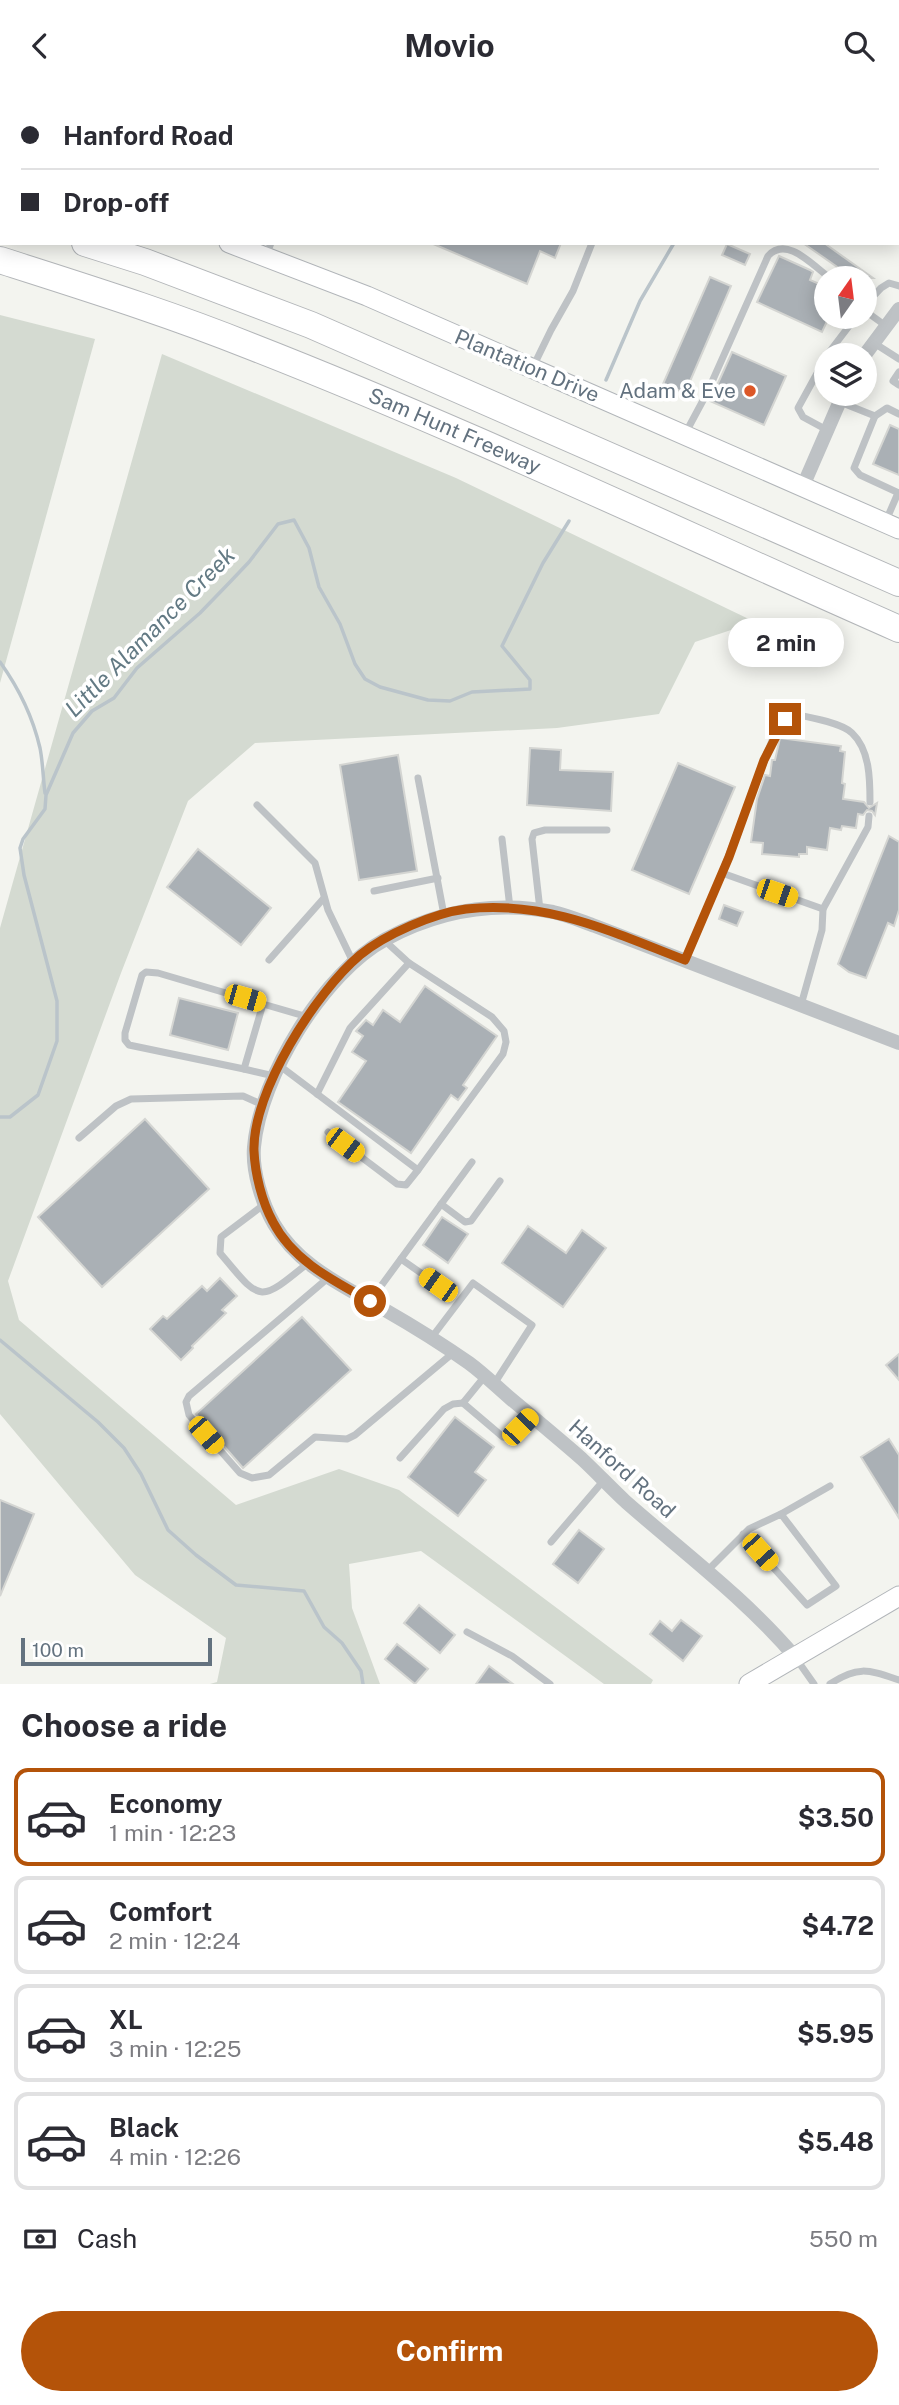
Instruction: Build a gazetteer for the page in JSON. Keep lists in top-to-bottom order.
{
  "streets": {
    "highway": ["Sam Hunt Freeway"],
    "street": ["Plantation Drive", "Hanford Road"]
  },
  "water": ["Little Alamance Creek"],
  "places": ["Adam & Eve"],
  "scale_bar": "100 m",
  "north": "top",
  "page": {
    "header": "Movio",
    "banner": ["Hanford Road", "Drop-off"],
    "bubble": "2 min",
    "scale": "100 m",
    "heading": "Choose a ride",
    "list": [
      {
        "name": "Economy",
        "note": "1 min · 12:23",
        "value": "$3.50"
      },
      {
        "name": "Comfort",
        "note": "2 min · 12:24",
        "value": "$4.72"
      },
      {
        "name": "XL",
        "note": "3 min · 12:25",
        "value": "$5.95"
      },
      {
        "name": "Black",
        "note": "4 min · 12:26",
        "value": "$5.48"
      }
    ],
    "pay": ["Cash", "550 m"],
    "buttons": "Confirm"
  }
}
